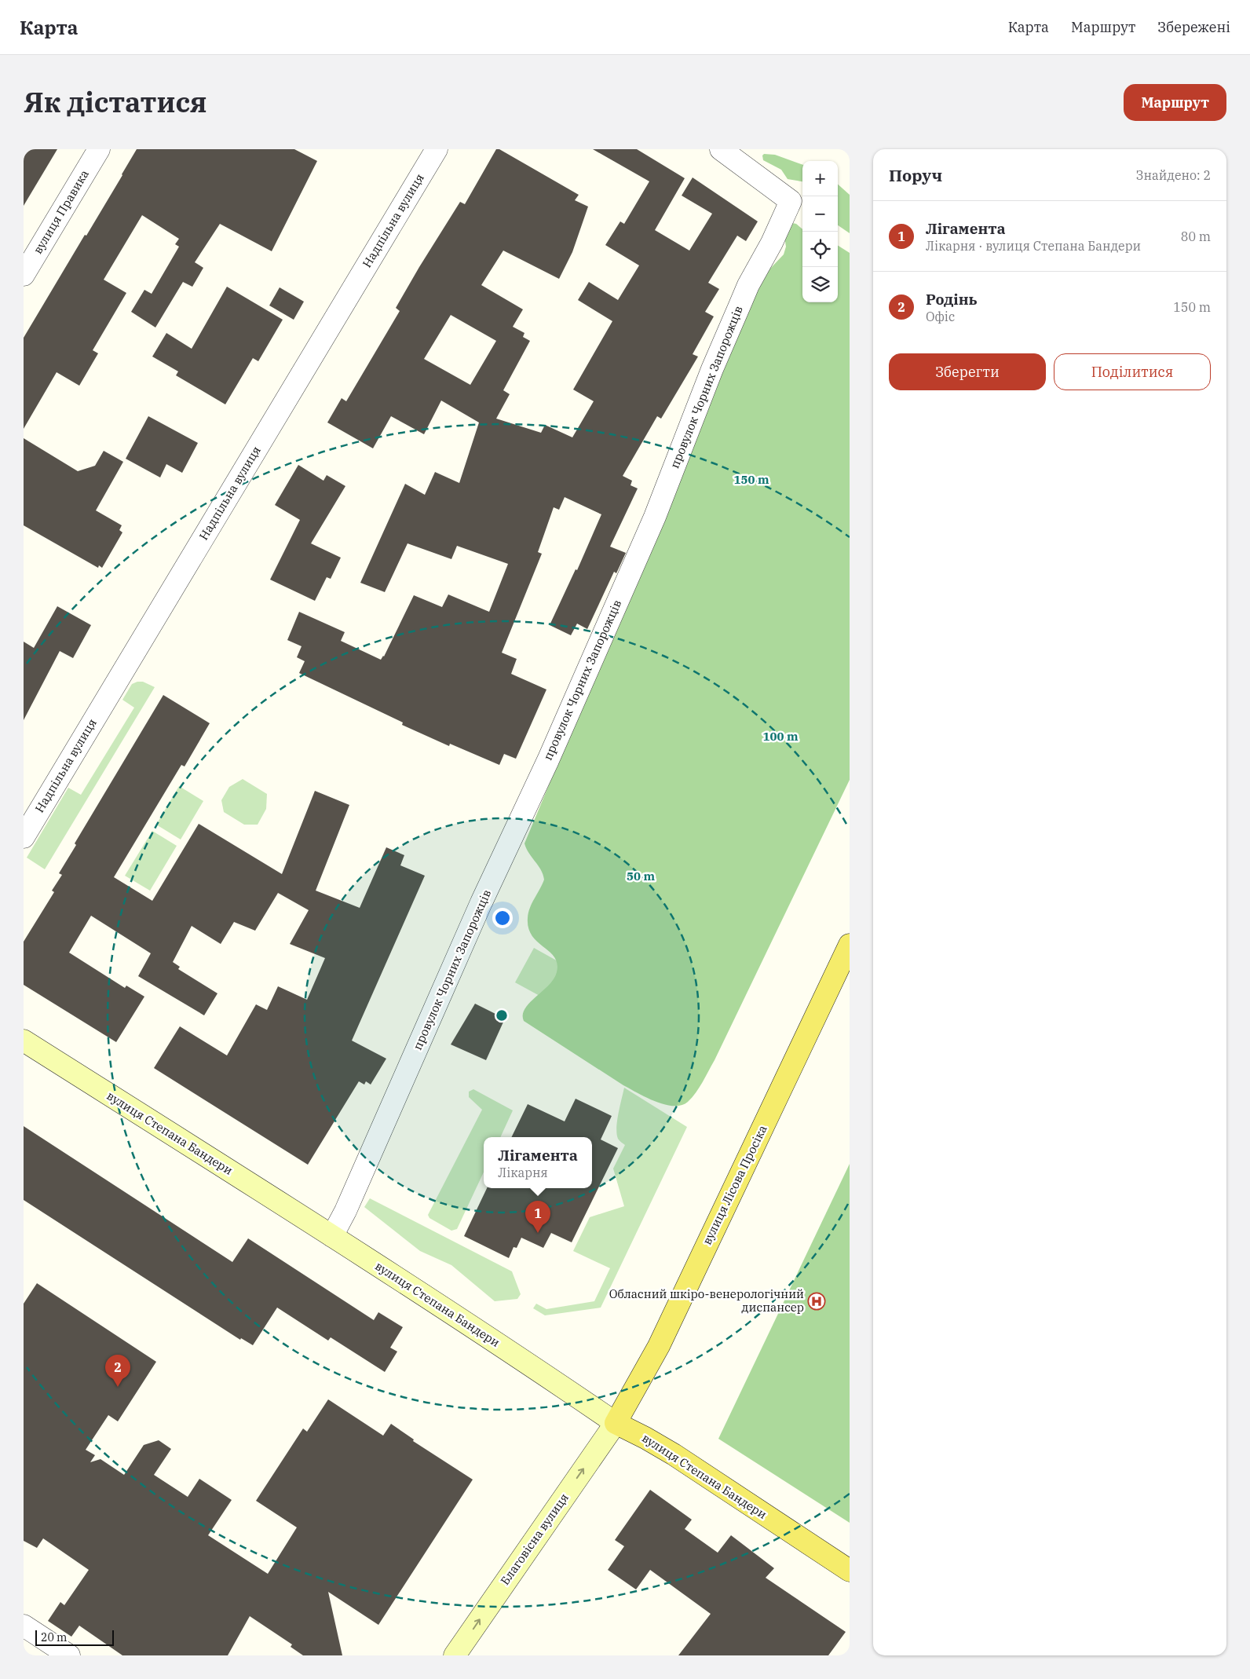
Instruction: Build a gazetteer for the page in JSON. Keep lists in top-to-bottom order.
{
  "streets": {
    "main road": ["вулиця Степана Бандери", "вулиця Лісова Просіка", "Благовісна вулиця"],
    "street": ["вулиця Правика", "Надпільна вулиця", "провулок Чорних Запорожців"]
  },
  "crossings": [
    ["провулок Чорних Запорожців", "вулиця Степана Бандери"],
    ["вулиця Степана Бандери", "вулиця Лісова Просіка"],
    ["вулиця Степана Бандери", "Благовісна вулиця"],
    ["вулиця Лісова Просіка", "Благовісна вулиця"]
  ],
  "one_way": ["Благовісна вулиця"],
  "places": {
    "hospital": ["Обласний шкіро-венерологічний диспансер"]
  },
  "scale_bar": "20 m",
  "page": {
    "header": "Карта",
    "nav": ["Карта", "Маршрут", "Збережені"],
    "title": "Як дістатися",
    "buttons": [
      "Маршрут",
      ["Зберегти", "Поділитися"]
    ],
    "heading": ["Поруч", "Знайдено: 2"],
    "map_buttons": ["+", "−"],
    "list": [
      {
        "mark": "1",
        "name": "Лігамента",
        "note": "Лікарня · вулиця Степана Бандери",
        "value": "80 m"
      },
      {
        "mark": "2",
        "name": "Родінь",
        "note": "Офіс",
        "value": "150 m"
      }
    ],
    "popup": ["Лігамента", "Лікарня"],
    "pins": ["1", "2"],
    "scale": "20 m"
  },
  "rings": ["150 m", "100 m", "50 m"]
}
